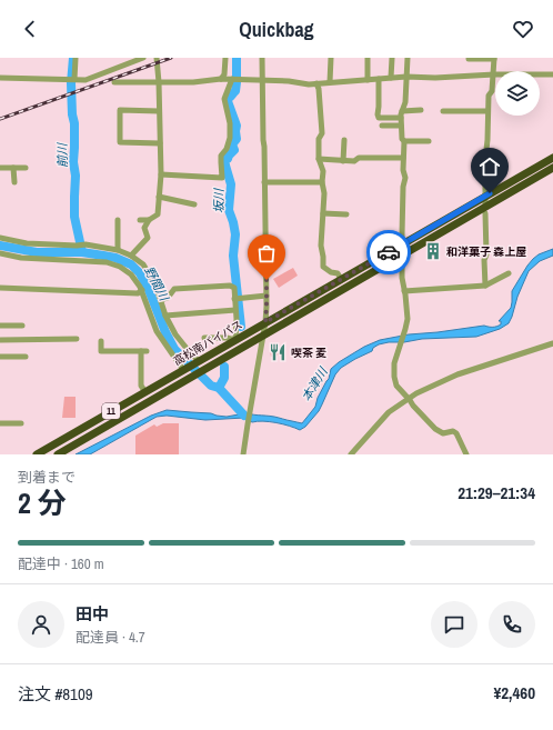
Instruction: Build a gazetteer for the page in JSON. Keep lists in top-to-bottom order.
{
  "streets": {
    "highway": ["高松南バイパス", "11"]
  },
  "water": [
    "前川",
    "坂川",
    "野間川",
    "本津川"
  ],
  "places": {
    "building": ["和洋菓子 森上屋"],
    "restaurant": ["喫茶 麦"]
  },
  "page": {
    "header": "Quickbag",
    "heading": ["2 分", "到着まで", "21:29–21:34"],
    "panel": [
      "田中",
      "配達員 · 4.7",
      "注文 #8109",
      "¥2,460"
    ],
    "bar": "配達中 · 160 m"
  }
}
